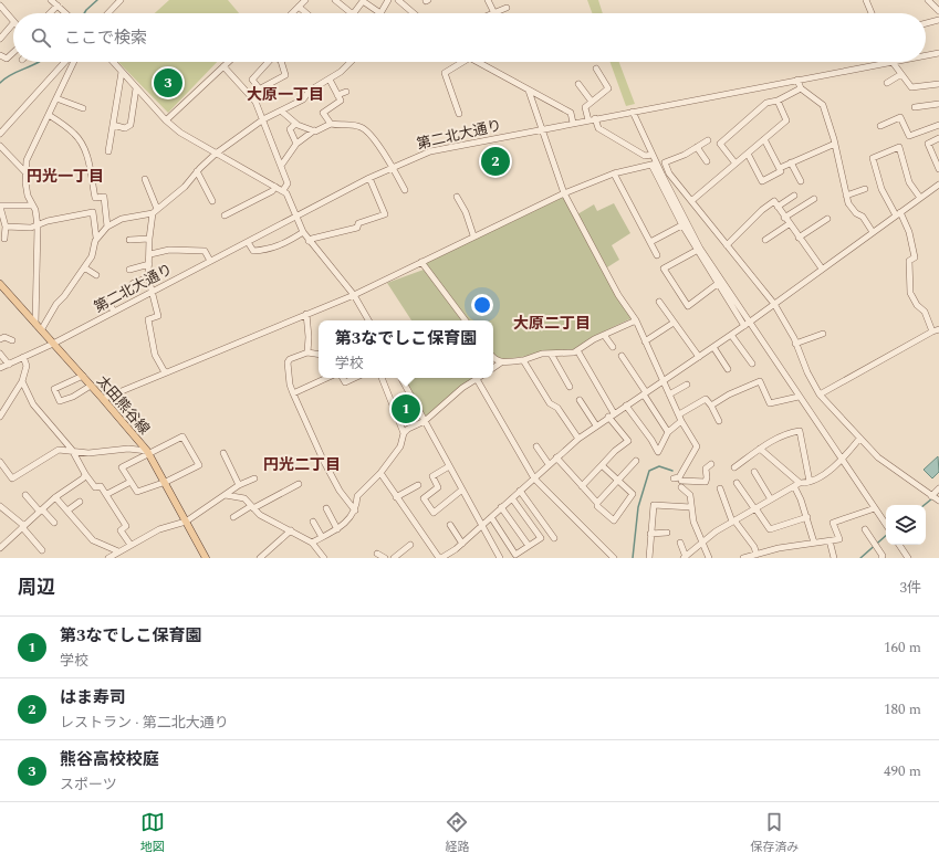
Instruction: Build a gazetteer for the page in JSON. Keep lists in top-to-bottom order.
{
  "streets": {
    "main road": ["太田熊谷線"],
    "street": ["第二北大通り"]
  },
  "crossings": [
    ["第二北大通り", "太田熊谷線"]
  ],
  "districts": [
    "大原一丁目",
    "円光一丁目",
    "大原二丁目",
    "円光二丁目"
  ],
  "page": {
    "search": "ここで検索",
    "pins": ["3", "2", "1"],
    "popup": ["第3なでしこ保育園", "学校"],
    "heading": ["周辺", "3件"],
    "list": [
      {
        "mark": "1",
        "name": "第3なでしこ保育園",
        "note": "学校",
        "value": "160 m"
      },
      {
        "mark": "2",
        "name": "はま寿司",
        "note": "レストラン · 第二北大通り",
        "value": "180 m"
      },
      {
        "mark": "3",
        "name": "熊谷高校校庭",
        "note": "スポーツ",
        "value": "490 m"
      }
    ],
    "nav": ["地図", "経路", "保存済み"]
  }
}
